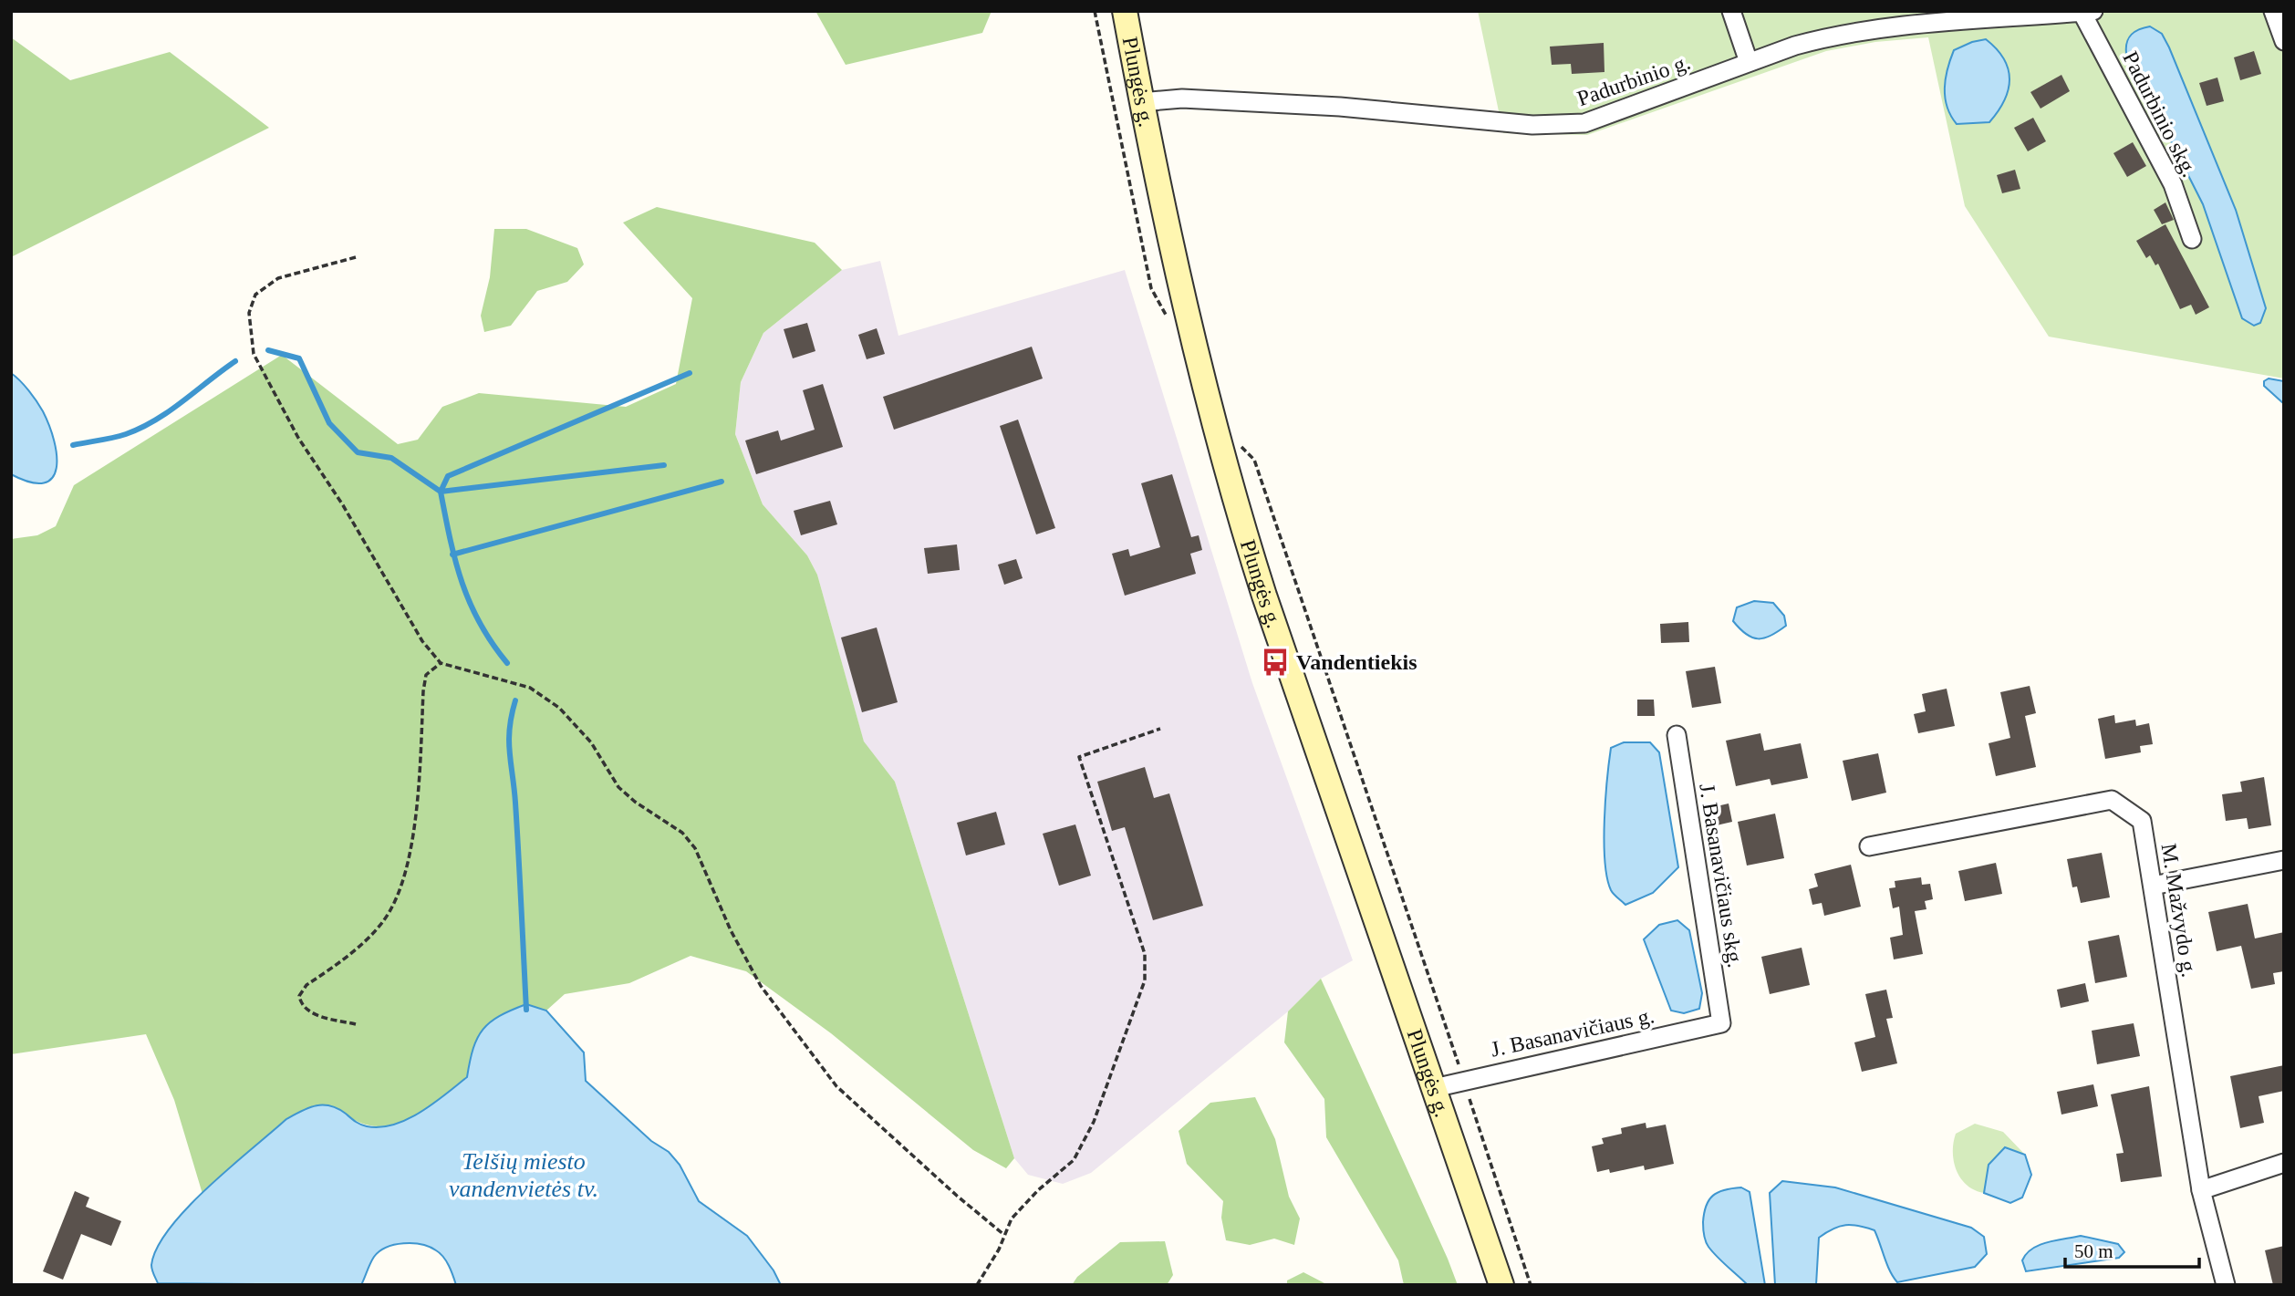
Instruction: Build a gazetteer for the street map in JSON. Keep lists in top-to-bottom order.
{
  "streets": {
    "main road": ["Plungės g."],
    "street": [
      "Padurbinio g.",
      "Padurbinio skg.",
      "J. Basanavičiaus skg.",
      "M. Mažvydo g.",
      "J. Basanavičiaus g."
    ]
  },
  "crossings": [
    ["Padurbinio g.", "Plungės g."],
    ["Padurbinio g.", "Padurbinio skg."],
    ["Plungės g.", "J. Basanavičiaus g."],
    ["J. Basanavičiaus skg.", "J. Basanavičiaus g."]
  ],
  "water": ["Telšių miesto vandenvietės tv."],
  "places": {
    "bus stop": ["Vandentiekis"]
  },
  "scale_bar": "50 m"
}
